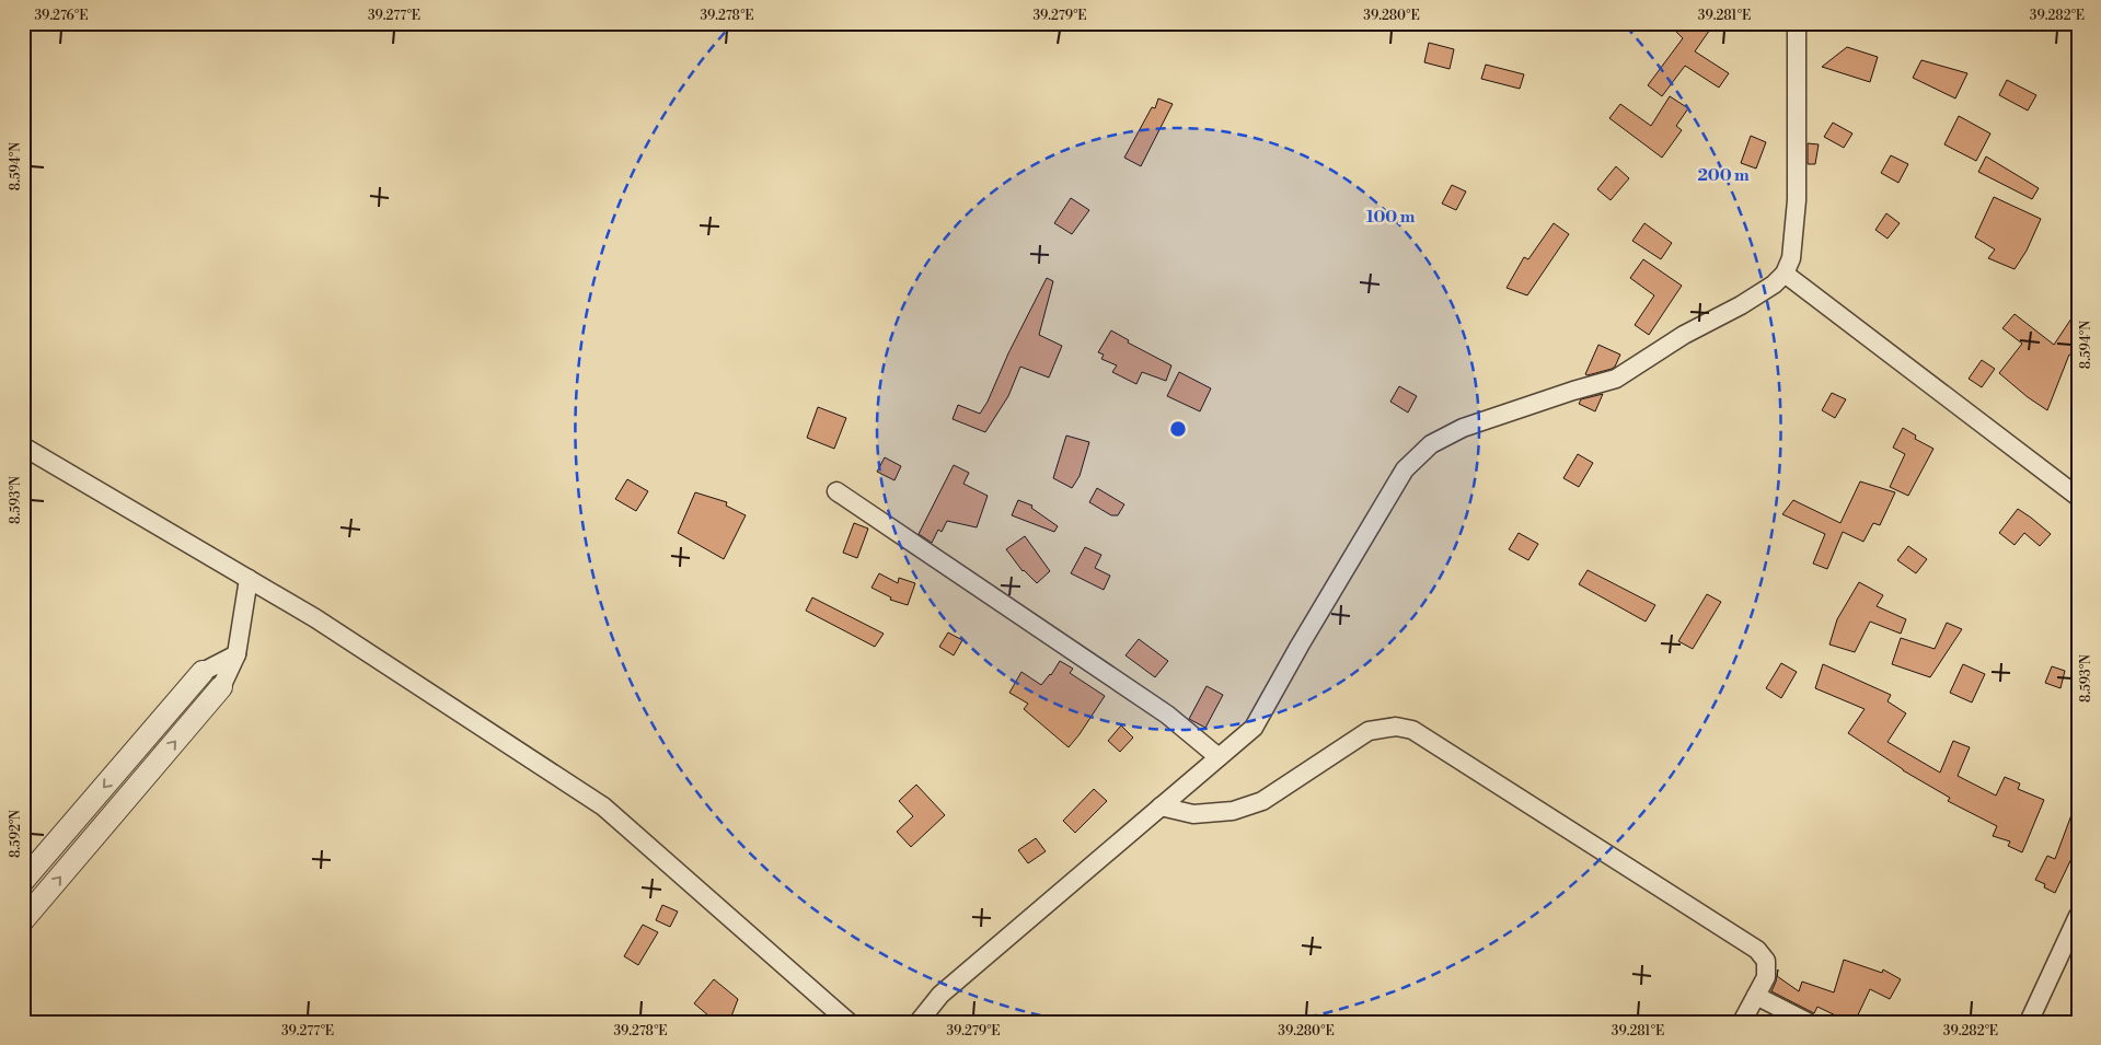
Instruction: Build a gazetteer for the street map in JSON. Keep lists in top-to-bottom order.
{
  "coordinates": [
    "39.276°E",
    "39.277°E",
    "39.278°E",
    "39.279°E",
    "39.280°E",
    "39.281°E",
    "39.282°E",
    "8.594°N",
    "8.593°N",
    "8.592°N"
  ],
  "rings": ["200 m", "100 m"]
}
